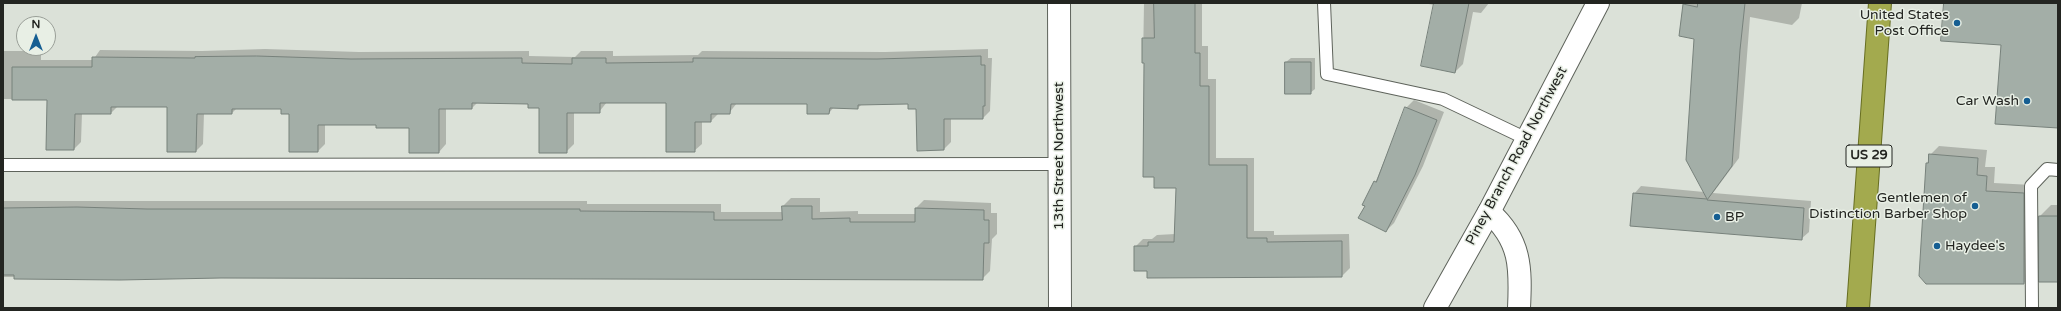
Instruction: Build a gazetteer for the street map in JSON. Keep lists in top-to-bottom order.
{
  "streets": {
    "highway": ["US 29"],
    "street": ["13th Street Northwest", "Piney Branch Road Northwest"]
  },
  "places": [
    "United States Post Office",
    "Car Wash",
    "Gentlemen of Distinction Barber Shop",
    "BP",
    "Haydee's"
  ],
  "north": "top"
}
